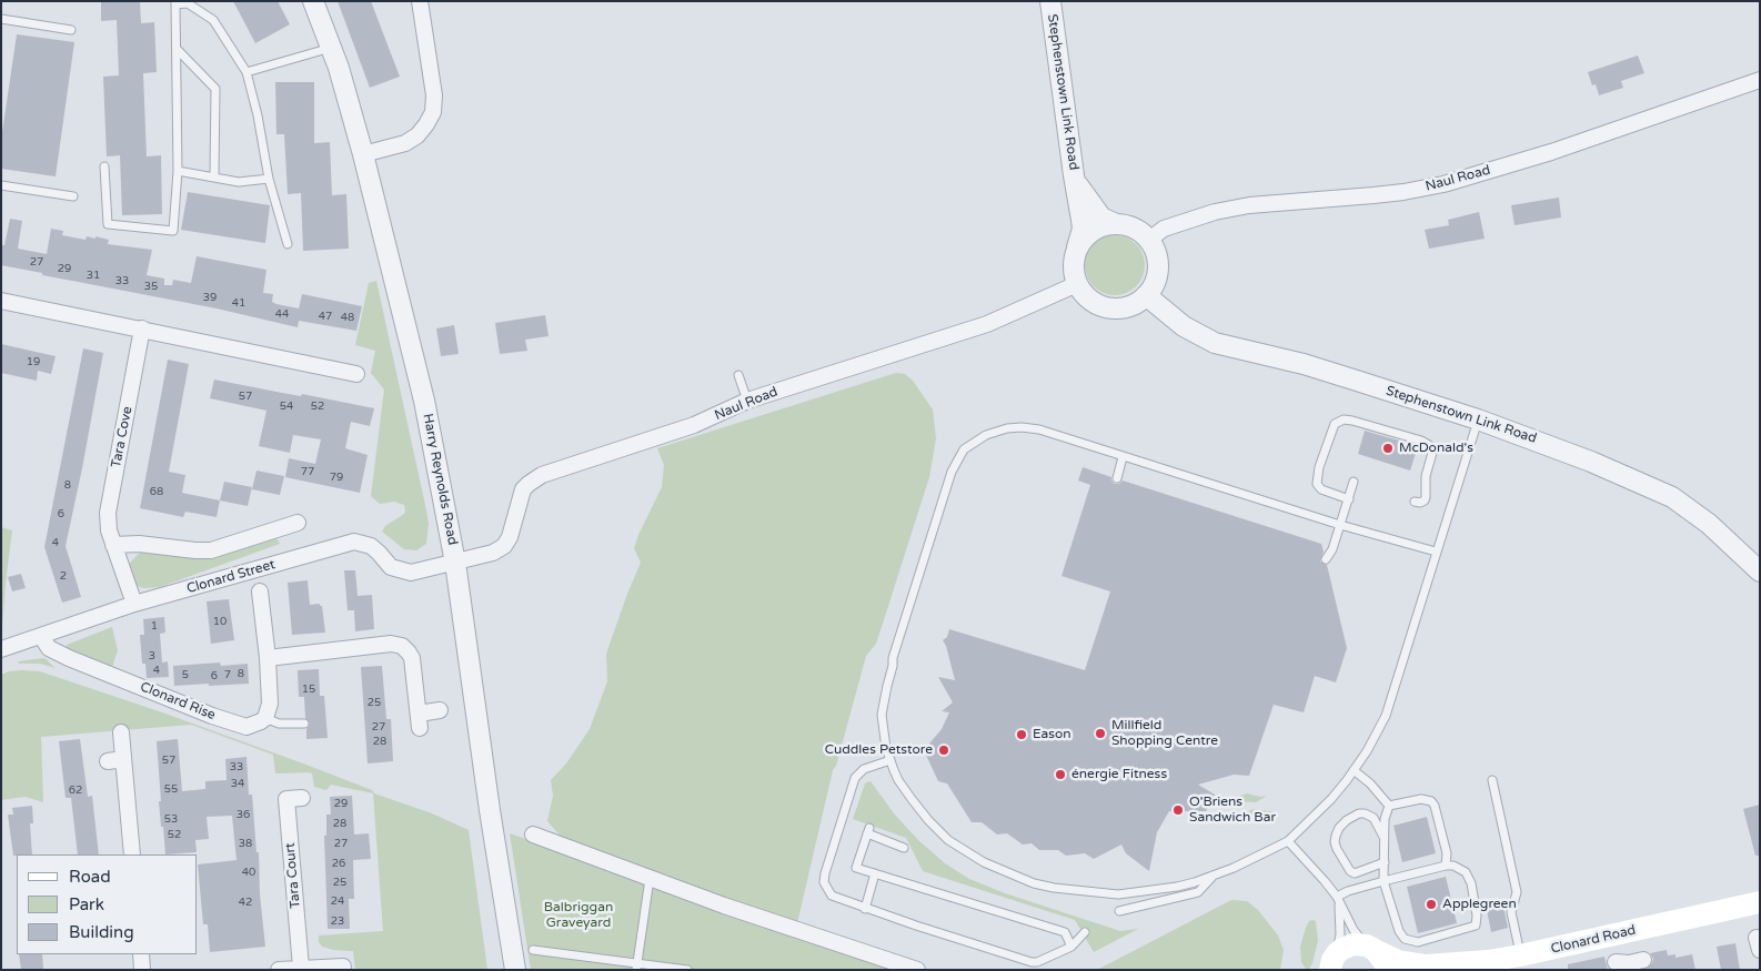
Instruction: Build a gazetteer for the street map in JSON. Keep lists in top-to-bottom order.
{
  "streets": {
    "main road": ["Clonard Road"],
    "street": [
      "Stephenstown Link Road",
      "Naul Road",
      "Tara Cove",
      "Harry Reynolds Road",
      "Clonard Street",
      "Clonard Rise",
      "Tara Court"
    ]
  },
  "crossings": [
    ["Stephenstown Link Road", "Naul Road"],
    ["Naul Road", "Harry Reynolds Road"],
    ["Naul Road", "Clonard Street"],
    ["Tara Cove", "Clonard Street"],
    ["Harry Reynolds Road", "Clonard Street"],
    ["Clonard Street", "Clonard Rise"]
  ],
  "parks": ["Balbriggan Graveyard"],
  "places": [
    "McDonald's",
    "Millfield Shopping Centre",
    "Eason",
    "Cuddles Petstore",
    "énergie Fitness",
    "O'Briens Sandwich Bar",
    "Applegreen"
  ],
  "house_numbers": [
    "27",
    "29",
    "31",
    "33",
    "35",
    "39",
    "41",
    "44",
    "47",
    "48",
    "19",
    "57",
    "54",
    "52",
    "77",
    "79",
    "8",
    "68",
    "6",
    "4",
    "2",
    "10",
    "1",
    "3",
    "4",
    "8",
    "5",
    "7",
    "6",
    "15",
    "25",
    "27",
    "28",
    "57",
    "33",
    "34",
    "55",
    "62",
    "29",
    "36",
    "53",
    "28",
    "52",
    "38",
    "27",
    "26",
    "40",
    "25",
    "24",
    "42",
    "23"
  ],
  "legend": ["Road", "Park", "Building"]
}
